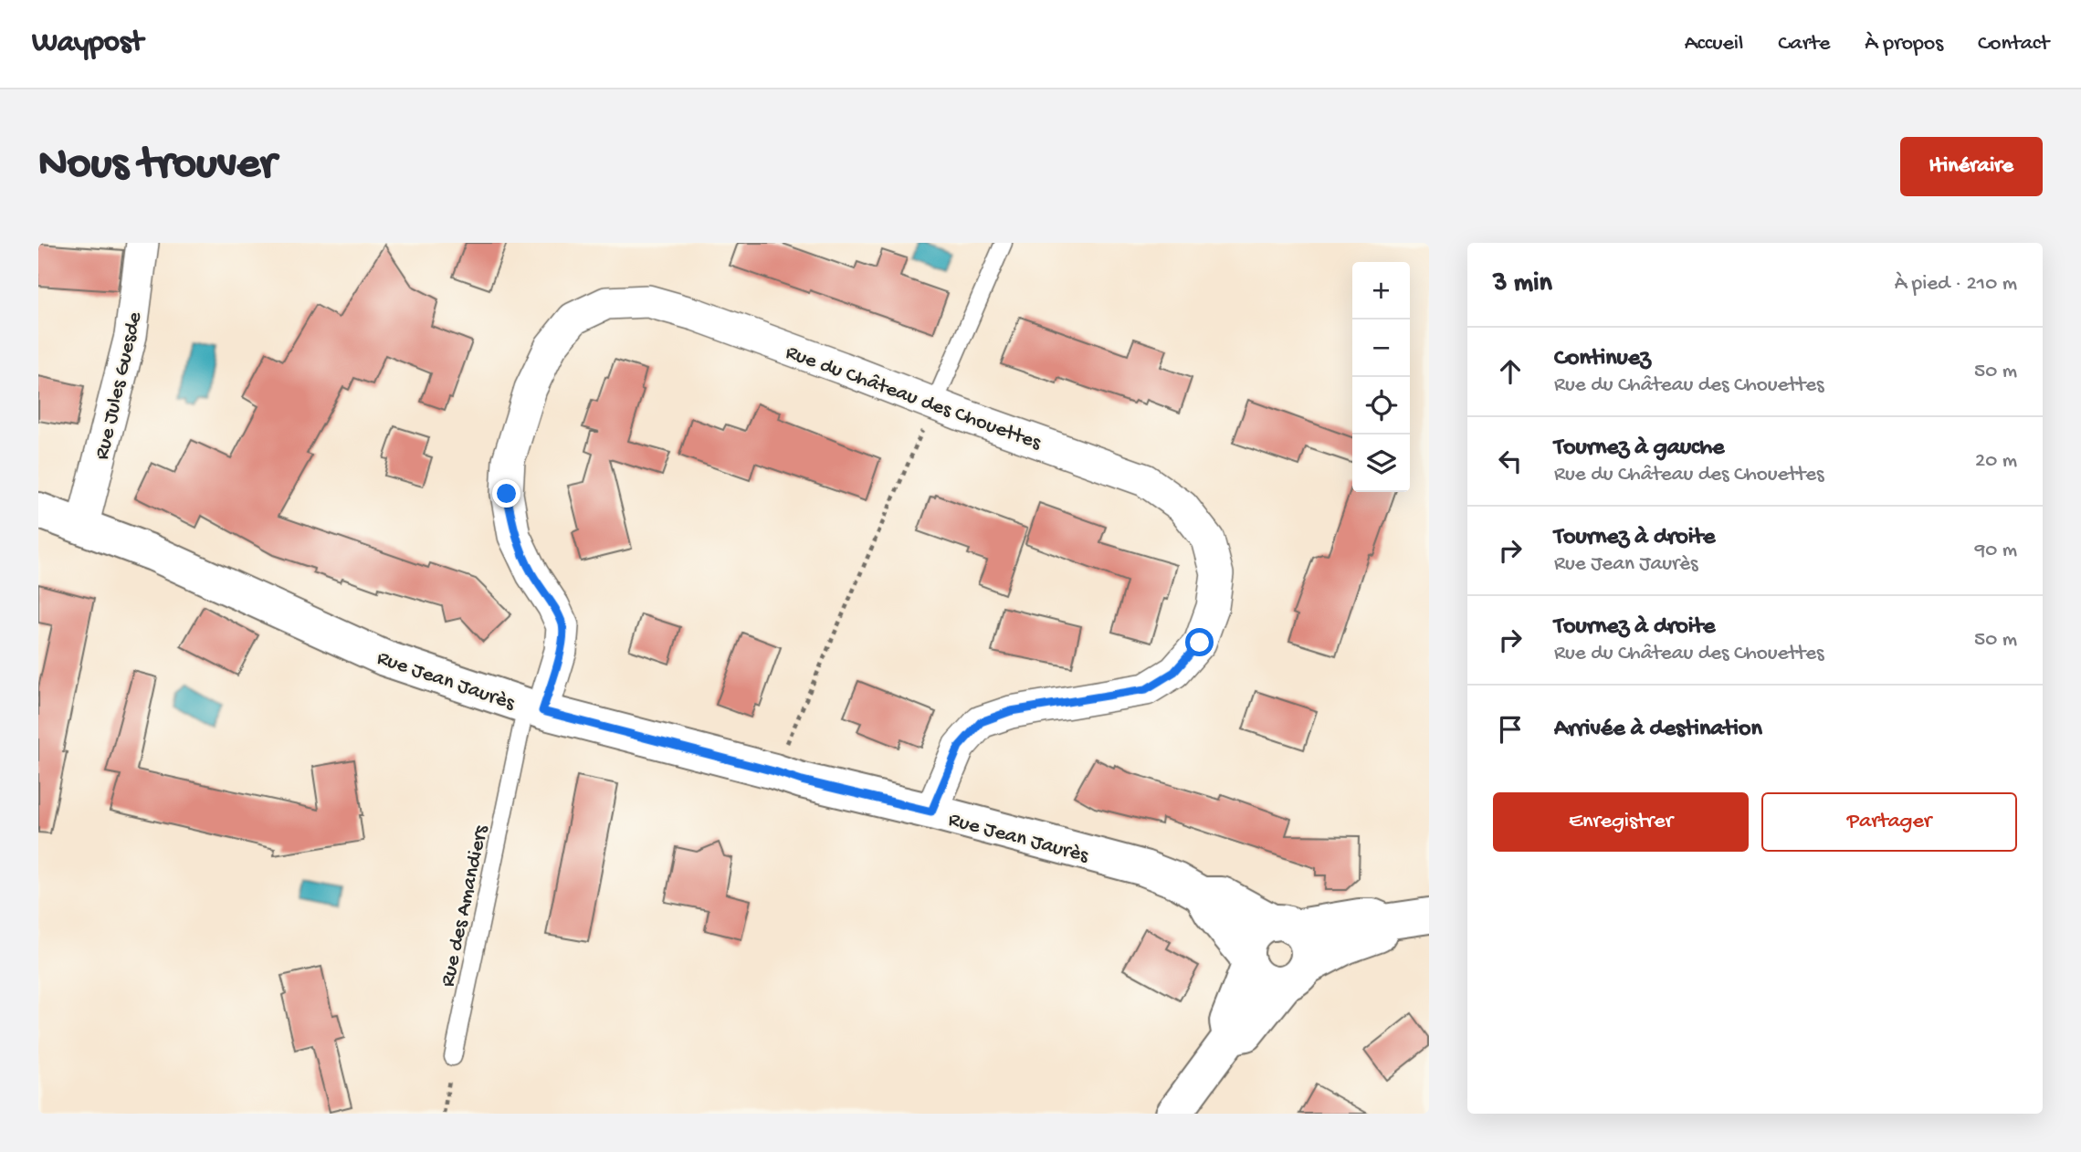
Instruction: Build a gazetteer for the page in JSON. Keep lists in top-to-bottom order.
{
  "streets": {
    "street": ["Rue Jules Guesde", "Rue du Château des Chouettes", "Rue Jean Jaurès"],
    "lane": ["Rue des Amandiers"]
  },
  "crossings": [
    ["Rue Jules Guesde", "Rue Jean Jaurès"],
    ["Rue du Château des Chouettes", "Rue Jean Jaurès"],
    ["Rue du Château des Chouettes", "Rue des Amandiers"],
    ["Rue Jean Jaurès", "Rue des Amandiers"]
  ],
  "page": {
    "header": "Waypost",
    "nav": [
      "Accueil",
      "Carte",
      "À propos",
      "Contact"
    ],
    "buttons": [
      "Itinéraire",
      ["Enregistrer", "Partager"]
    ],
    "title": "Nous trouver",
    "heading": ["3 min", "À pied · 210 m"],
    "map_buttons": ["+", "−"],
    "list": [
      ["Continuez", "Rue du Château des Chouettes", "50 m"],
      ["Tournez à gauche", "Rue du Château des Chouettes", "20 m"],
      ["Tournez à droite", "Rue Jean Jaurès", "90 m"],
      ["Tournez à droite", "Rue du Château des Chouettes", "50 m"],
      "Arrivée à destination"
    ]
  }
}
